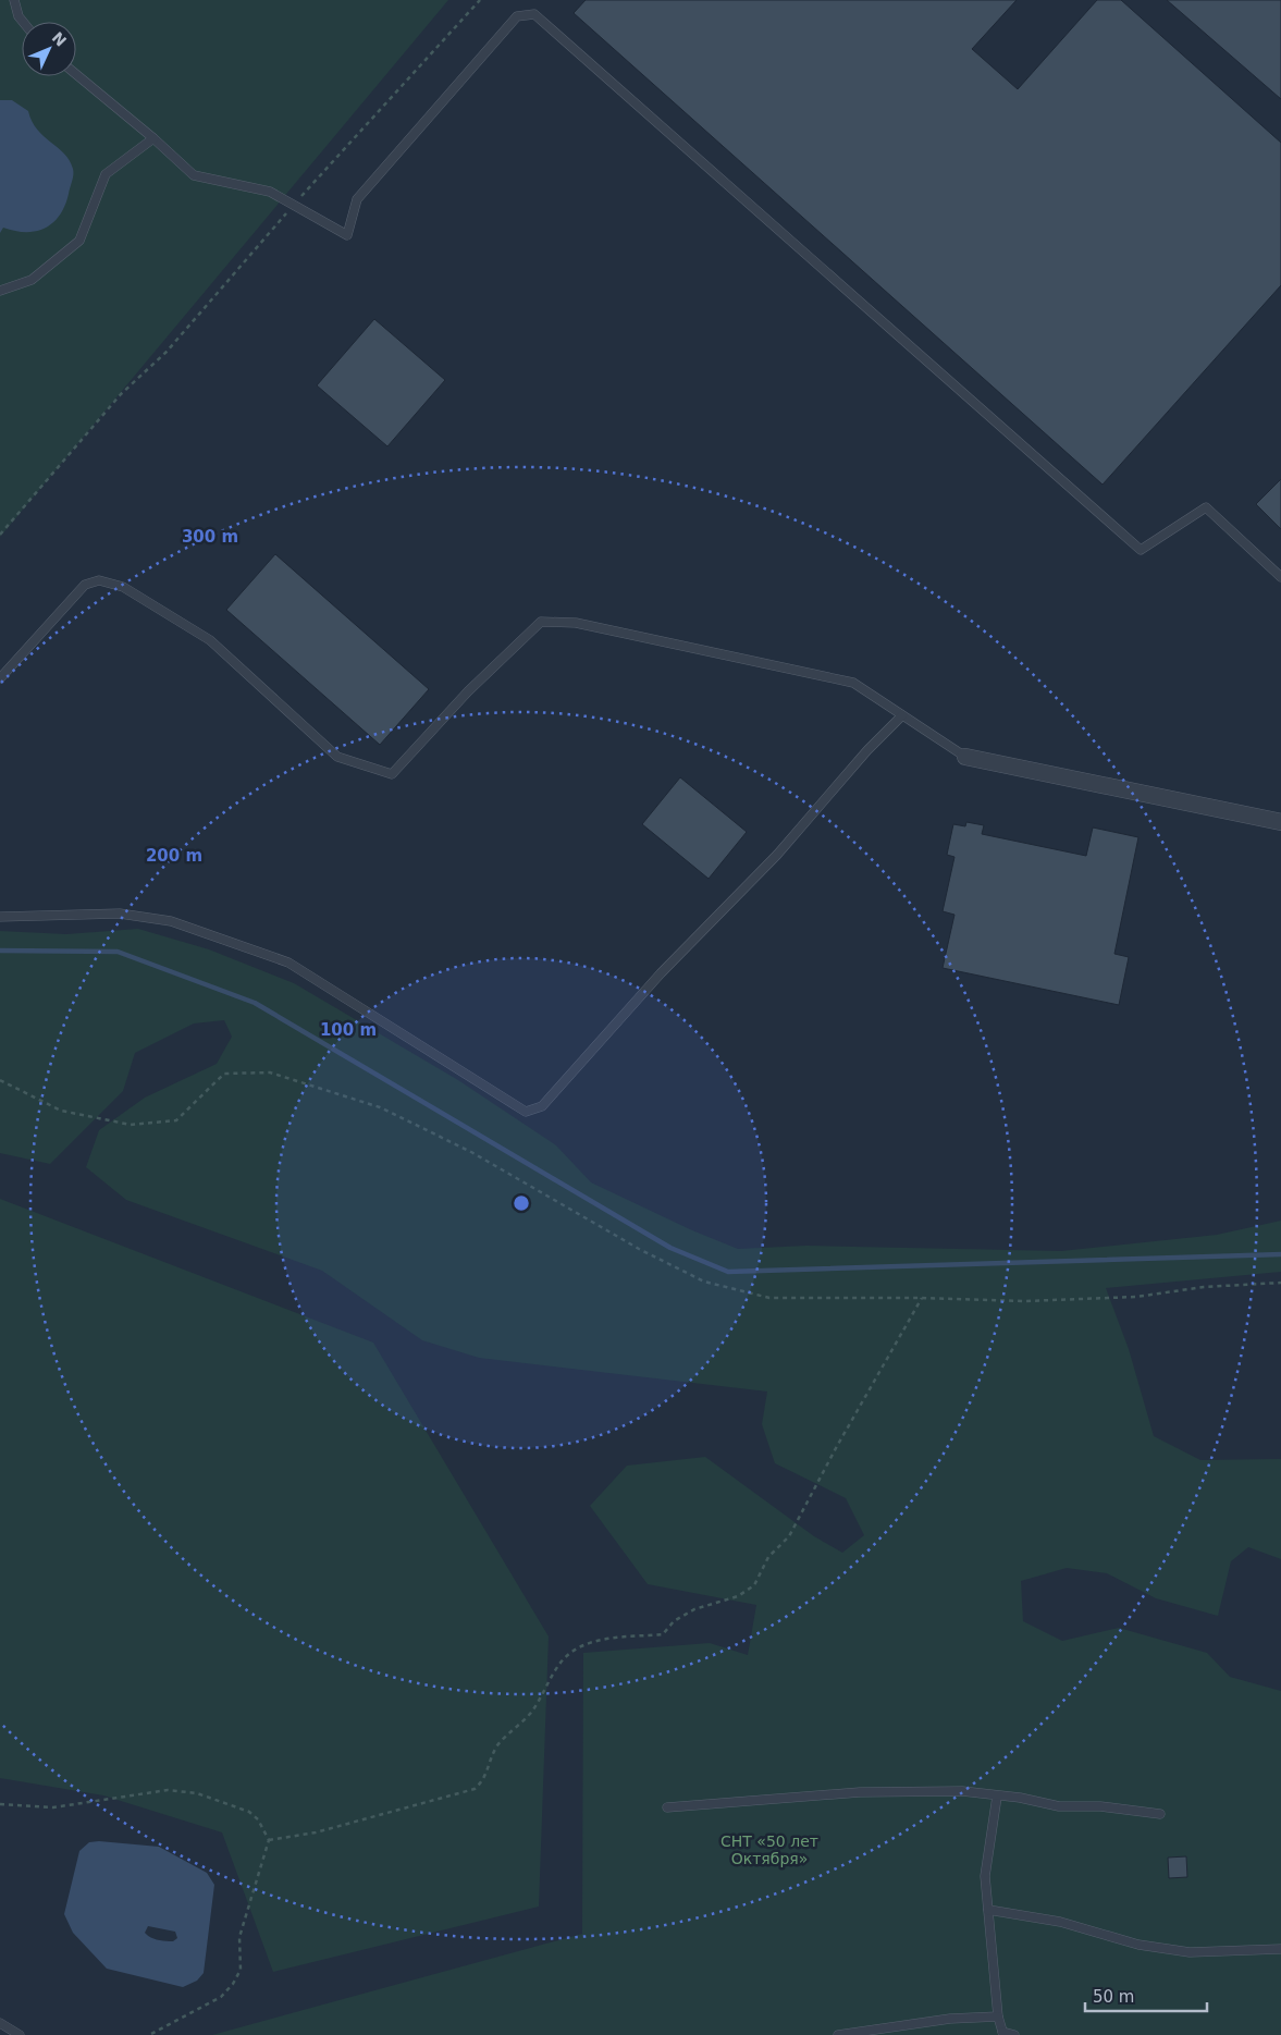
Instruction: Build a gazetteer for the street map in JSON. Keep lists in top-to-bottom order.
{
  "parks": ["СНТ «50 лет Октября»"],
  "scale_bar": "50 m",
  "north": "top right",
  "rings": ["300 m", "200 m", "100 m"]
}
